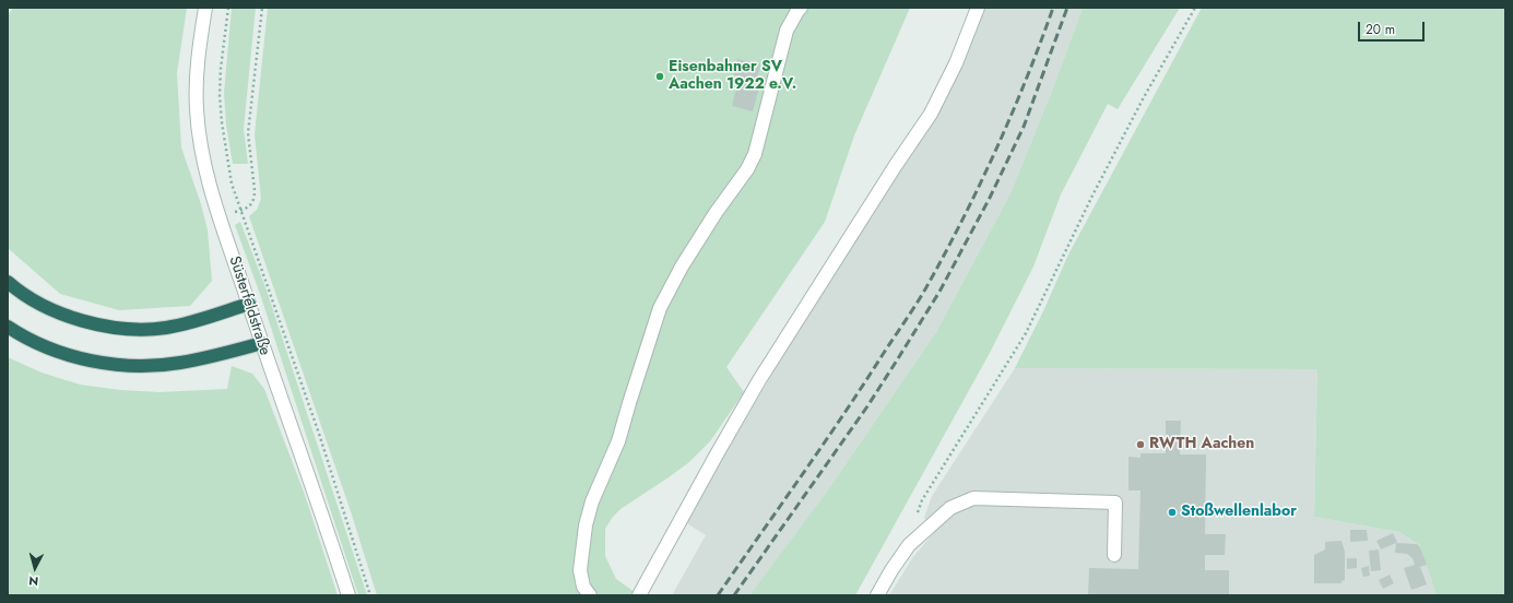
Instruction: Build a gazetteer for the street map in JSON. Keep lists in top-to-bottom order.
{
  "streets": {
    "street": ["Süsterfeldstraße"]
  },
  "places": ["Eisenbahner SV Aachen 1922 e.V.", "RWTH Aachen", "Stoßwellenlabor"],
  "scale_bar": "20 m",
  "north": "bottom"
}
